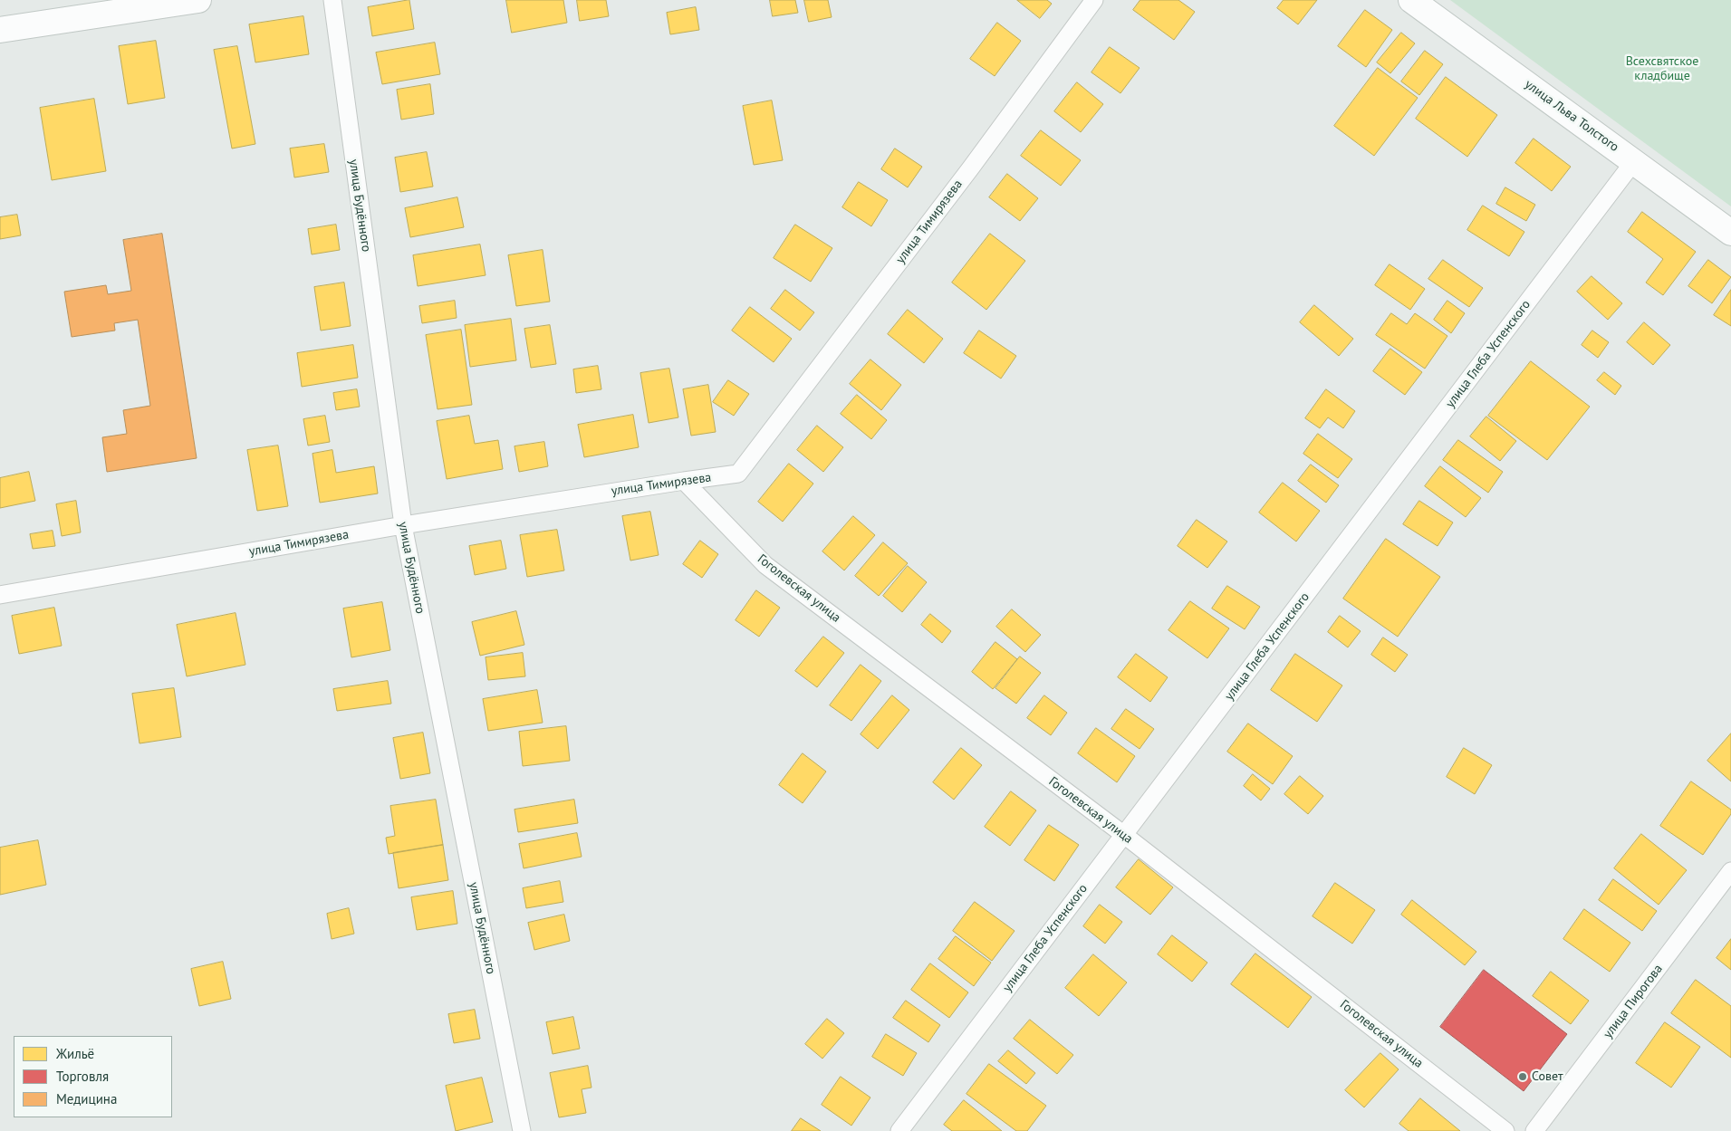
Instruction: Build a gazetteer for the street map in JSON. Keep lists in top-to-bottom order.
{
  "streets": {
    "street": [
      "улица Льва Толстого",
      "улица Будённого",
      "улица Тимирязева",
      "улица Глеба Успенского",
      "Гоголевская улица",
      "улица Пирогова"
    ]
  },
  "crossings": [
    ["улица Льва Толстого", "улица Глеба Успенского"],
    ["улица Будённого", "улица Тимирязева"],
    ["улица Тимирязева", "Гоголевская улица"],
    ["улица Глеба Успенского", "Гоголевская улица"]
  ],
  "parks": ["Всехсвятское кладбище"],
  "places": ["Совет"],
  "legend": ["Жильё", "Торговля", "Медицина"]
}
